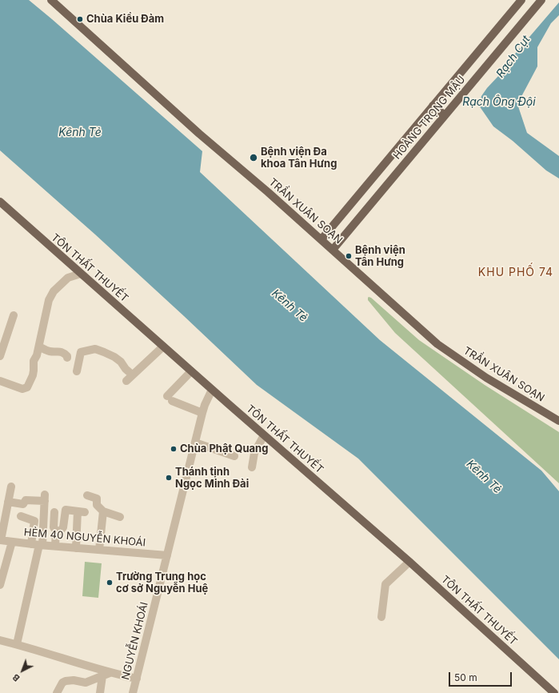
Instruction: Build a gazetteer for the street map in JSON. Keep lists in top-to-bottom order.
{
  "streets": {
    "main road": ["HOÀNG TRỌNG MẬU", "TRẦN XUÂN SOẠN", "TÔN THẤT THUYẾT"],
    "street": ["HẺM 40 NGUYỄN KHOÁI", "NGUYỄN KHOÁI"]
  },
  "crossings": [
    ["HOÀNG TRỌNG MẬU", "TRẦN XUÂN SOẠN"],
    ["TÔN THẤT THUYẾT", "NGUYỄN KHOÁI"],
    ["HẺM 40 NGUYỄN KHOÁI", "NGUYỄN KHOÁI"]
  ],
  "districts": ["KHU PHỐ 74"],
  "water": ["Rạch Cụt", "Rạch Ông Đội", "Kênh Tẻ"],
  "places": [
    "Chùa Kiều Đàm",
    "Bệnh viện Đa khoa Tân Hưng",
    "Bệnh viện Tân Hưng",
    "Chùa Phật Quang",
    "Thánh tịnh Ngọc Minh Đài",
    "Trường Trung học cơ sở Nguyễn Huệ"
  ],
  "scale_bar": "50 m",
  "north": "bottom left"
}
